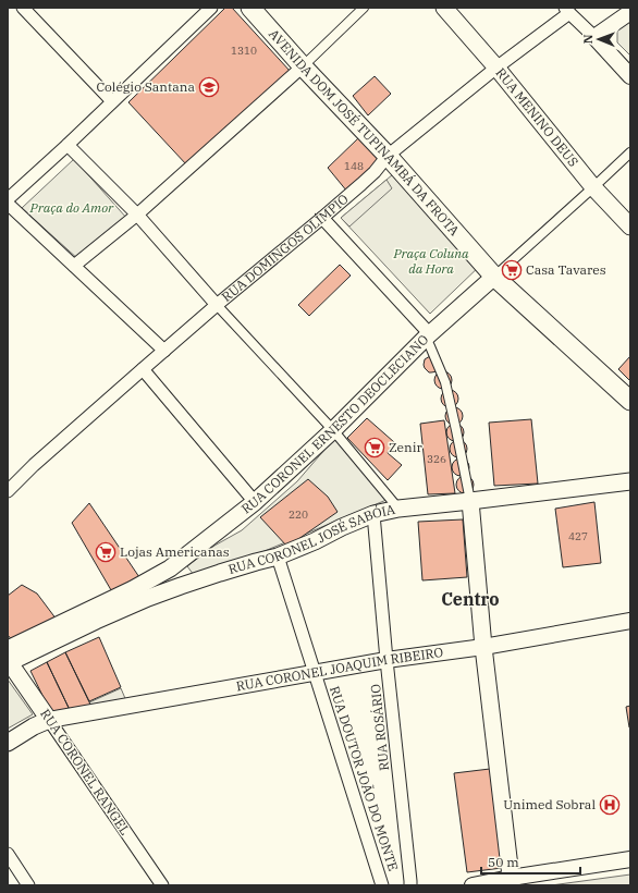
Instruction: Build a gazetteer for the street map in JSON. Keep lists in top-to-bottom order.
{
  "streets": {
    "main road": [
      "RUA MENINO DEUS",
      "AVENIDA DOM JOSÉ TUPINAMBÁ DA FROTA",
      "RUA CORONEL ERNESTO DEOCLECIANO",
      "RUA CORONEL JOSÉ SABÓIA",
      "RUA CORONEL RANGEL"
    ],
    "street": [
      "RUA DOMINGOS OLÍMPIO",
      "RUA CORONEL JOAQUIM RIBEIRO",
      "RUA ROSÁRIO",
      "RUA DOUTOR JOÃO DO MONTE"
    ]
  },
  "crossings": [
    ["RUA MENINO DEUS", "RUA DOMINGOS OLÍMPIO"],
    ["RUA MENINO DEUS", "RUA CORONEL ERNESTO DEOCLECIANO"],
    ["AVENIDA DOM JOSÉ TUPINAMBÁ DA FROTA", "RUA DOMINGOS OLÍMPIO"],
    ["AVENIDA DOM JOSÉ TUPINAMBÁ DA FROTA", "RUA CORONEL ERNESTO DEOCLECIANO"],
    ["RUA CORONEL ERNESTO DEOCLECIANO", "RUA CORONEL JOSÉ SABÓIA"],
    ["RUA CORONEL ERNESTO DEOCLECIANO", "RUA CORONEL RANGEL"],
    ["RUA CORONEL JOSÉ SABÓIA", "RUA ROSÁRIO"],
    ["RUA CORONEL JOSÉ SABÓIA", "RUA CORONEL RANGEL"],
    ["RUA CORONEL JOSÉ SABÓIA", "RUA DOUTOR JOÃO DO MONTE"],
    ["RUA CORONEL JOAQUIM RIBEIRO", "RUA ROSÁRIO"],
    ["RUA CORONEL JOAQUIM RIBEIRO", "RUA CORONEL RANGEL"],
    ["RUA CORONEL JOAQUIM RIBEIRO", "RUA DOUTOR JOÃO DO MONTE"]
  ],
  "districts": ["Centro"],
  "parks": ["Praça do Amor", "Praça Coluna da Hora"],
  "places": {
    "school or university": ["Colégio Santana"],
    "supermarket": ["Casa Tavares", "Zenir", "Lojas Americanas"],
    "hospital": ["Unimed Sobral"]
  },
  "house_numbers": [
    "1310",
    "148",
    "326",
    "220",
    "427"
  ],
  "scale_bar": "50 m",
  "north": "left"
}
